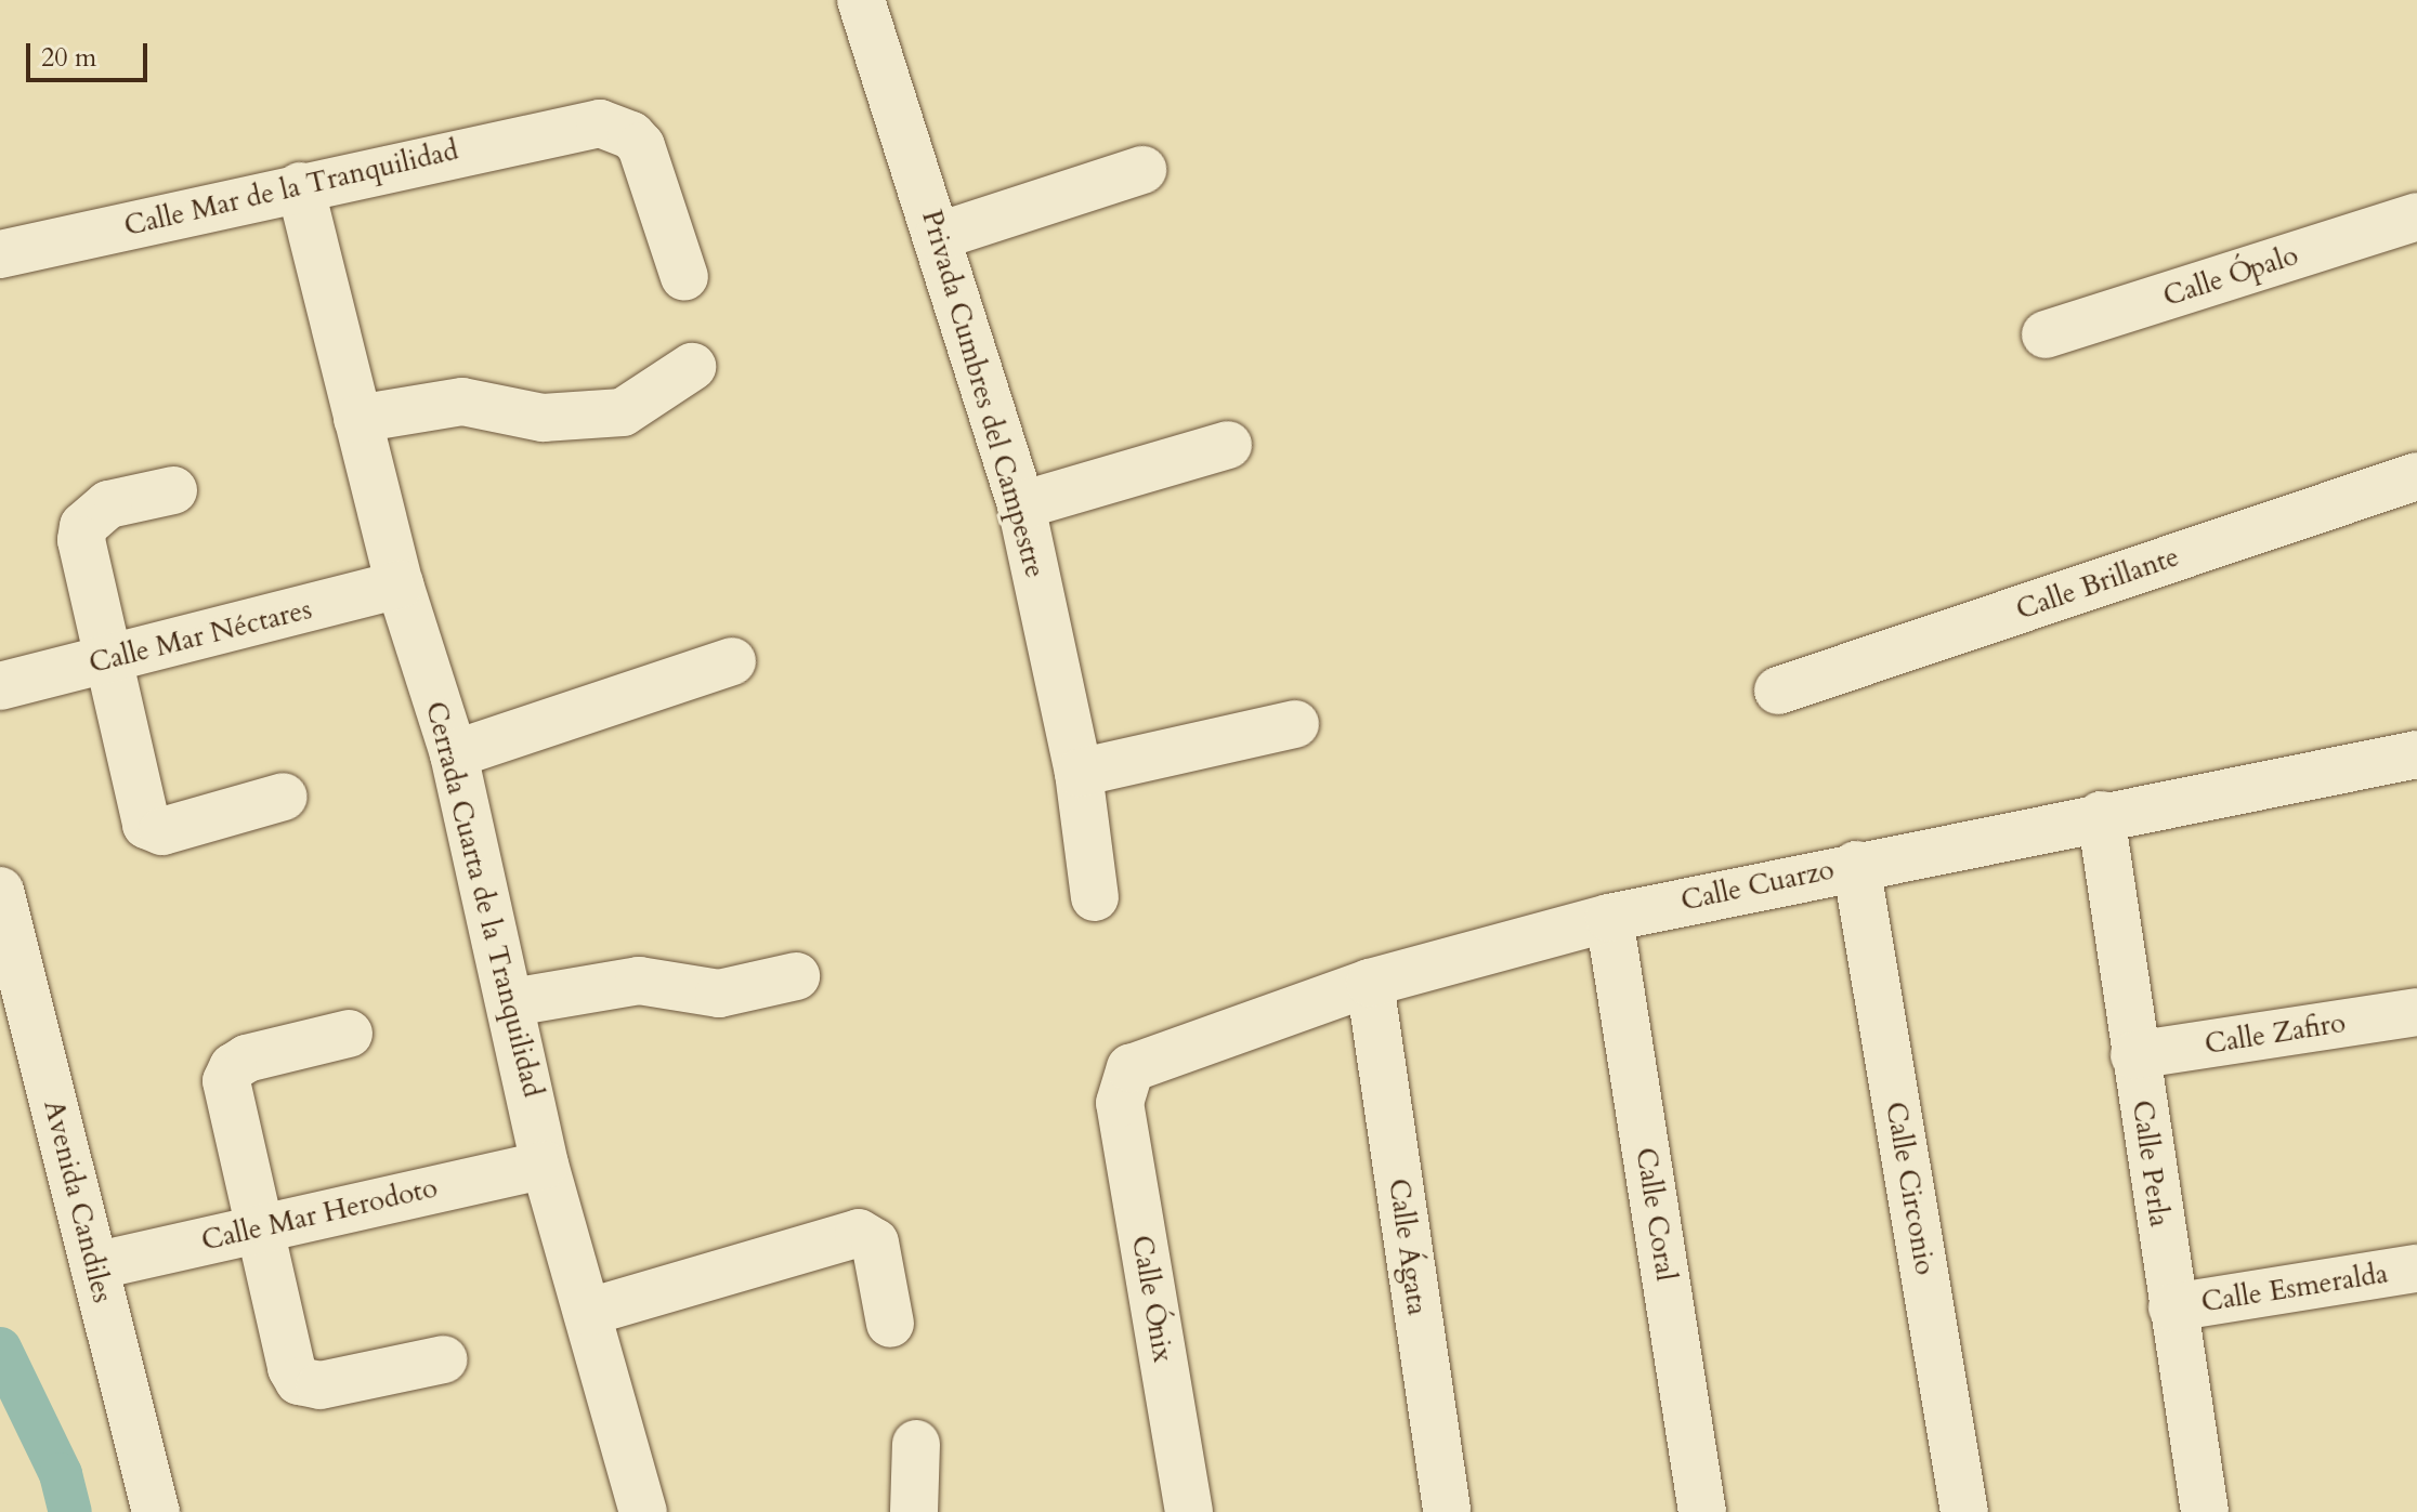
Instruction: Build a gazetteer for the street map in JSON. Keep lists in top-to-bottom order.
{
  "streets": {
    "street": [
      "Calle Mar de la Tranquilidad",
      "Calle Ópalo",
      "Privada Cumbres del Campestre",
      "Calle Brillante",
      "Calle Mar Néctares",
      "Calle Cuarzo",
      "Cerrada Cuarta de la Tranquilidad",
      "Calle Zafiro",
      "Calle Perla",
      "Calle Circonio",
      "Avenida Candiles",
      "Calle Mar Herodoto",
      "Calle Coral",
      "Calle Ágata",
      "Calle Esmeralda",
      "Calle Ónix"
    ]
  },
  "crossings": [
    ["Calle Mar de la Tranquilidad", "Cerrada Cuarta de la Tranquilidad"],
    ["Calle Mar Néctares", "Cerrada Cuarta de la Tranquilidad"],
    ["Calle Cuarzo", "Calle Perla"],
    ["Calle Cuarzo", "Calle Circonio"],
    ["Calle Cuarzo", "Calle Coral"],
    ["Calle Cuarzo", "Calle Ágata"],
    ["Calle Cuarzo", "Calle Ónix"],
    ["Cerrada Cuarta de la Tranquilidad", "Calle Mar Herodoto"],
    ["Calle Zafiro", "Calle Perla"],
    ["Calle Perla", "Calle Esmeralda"],
    ["Avenida Candiles", "Calle Mar Herodoto"]
  ],
  "scale_bar": "20 m"
}
